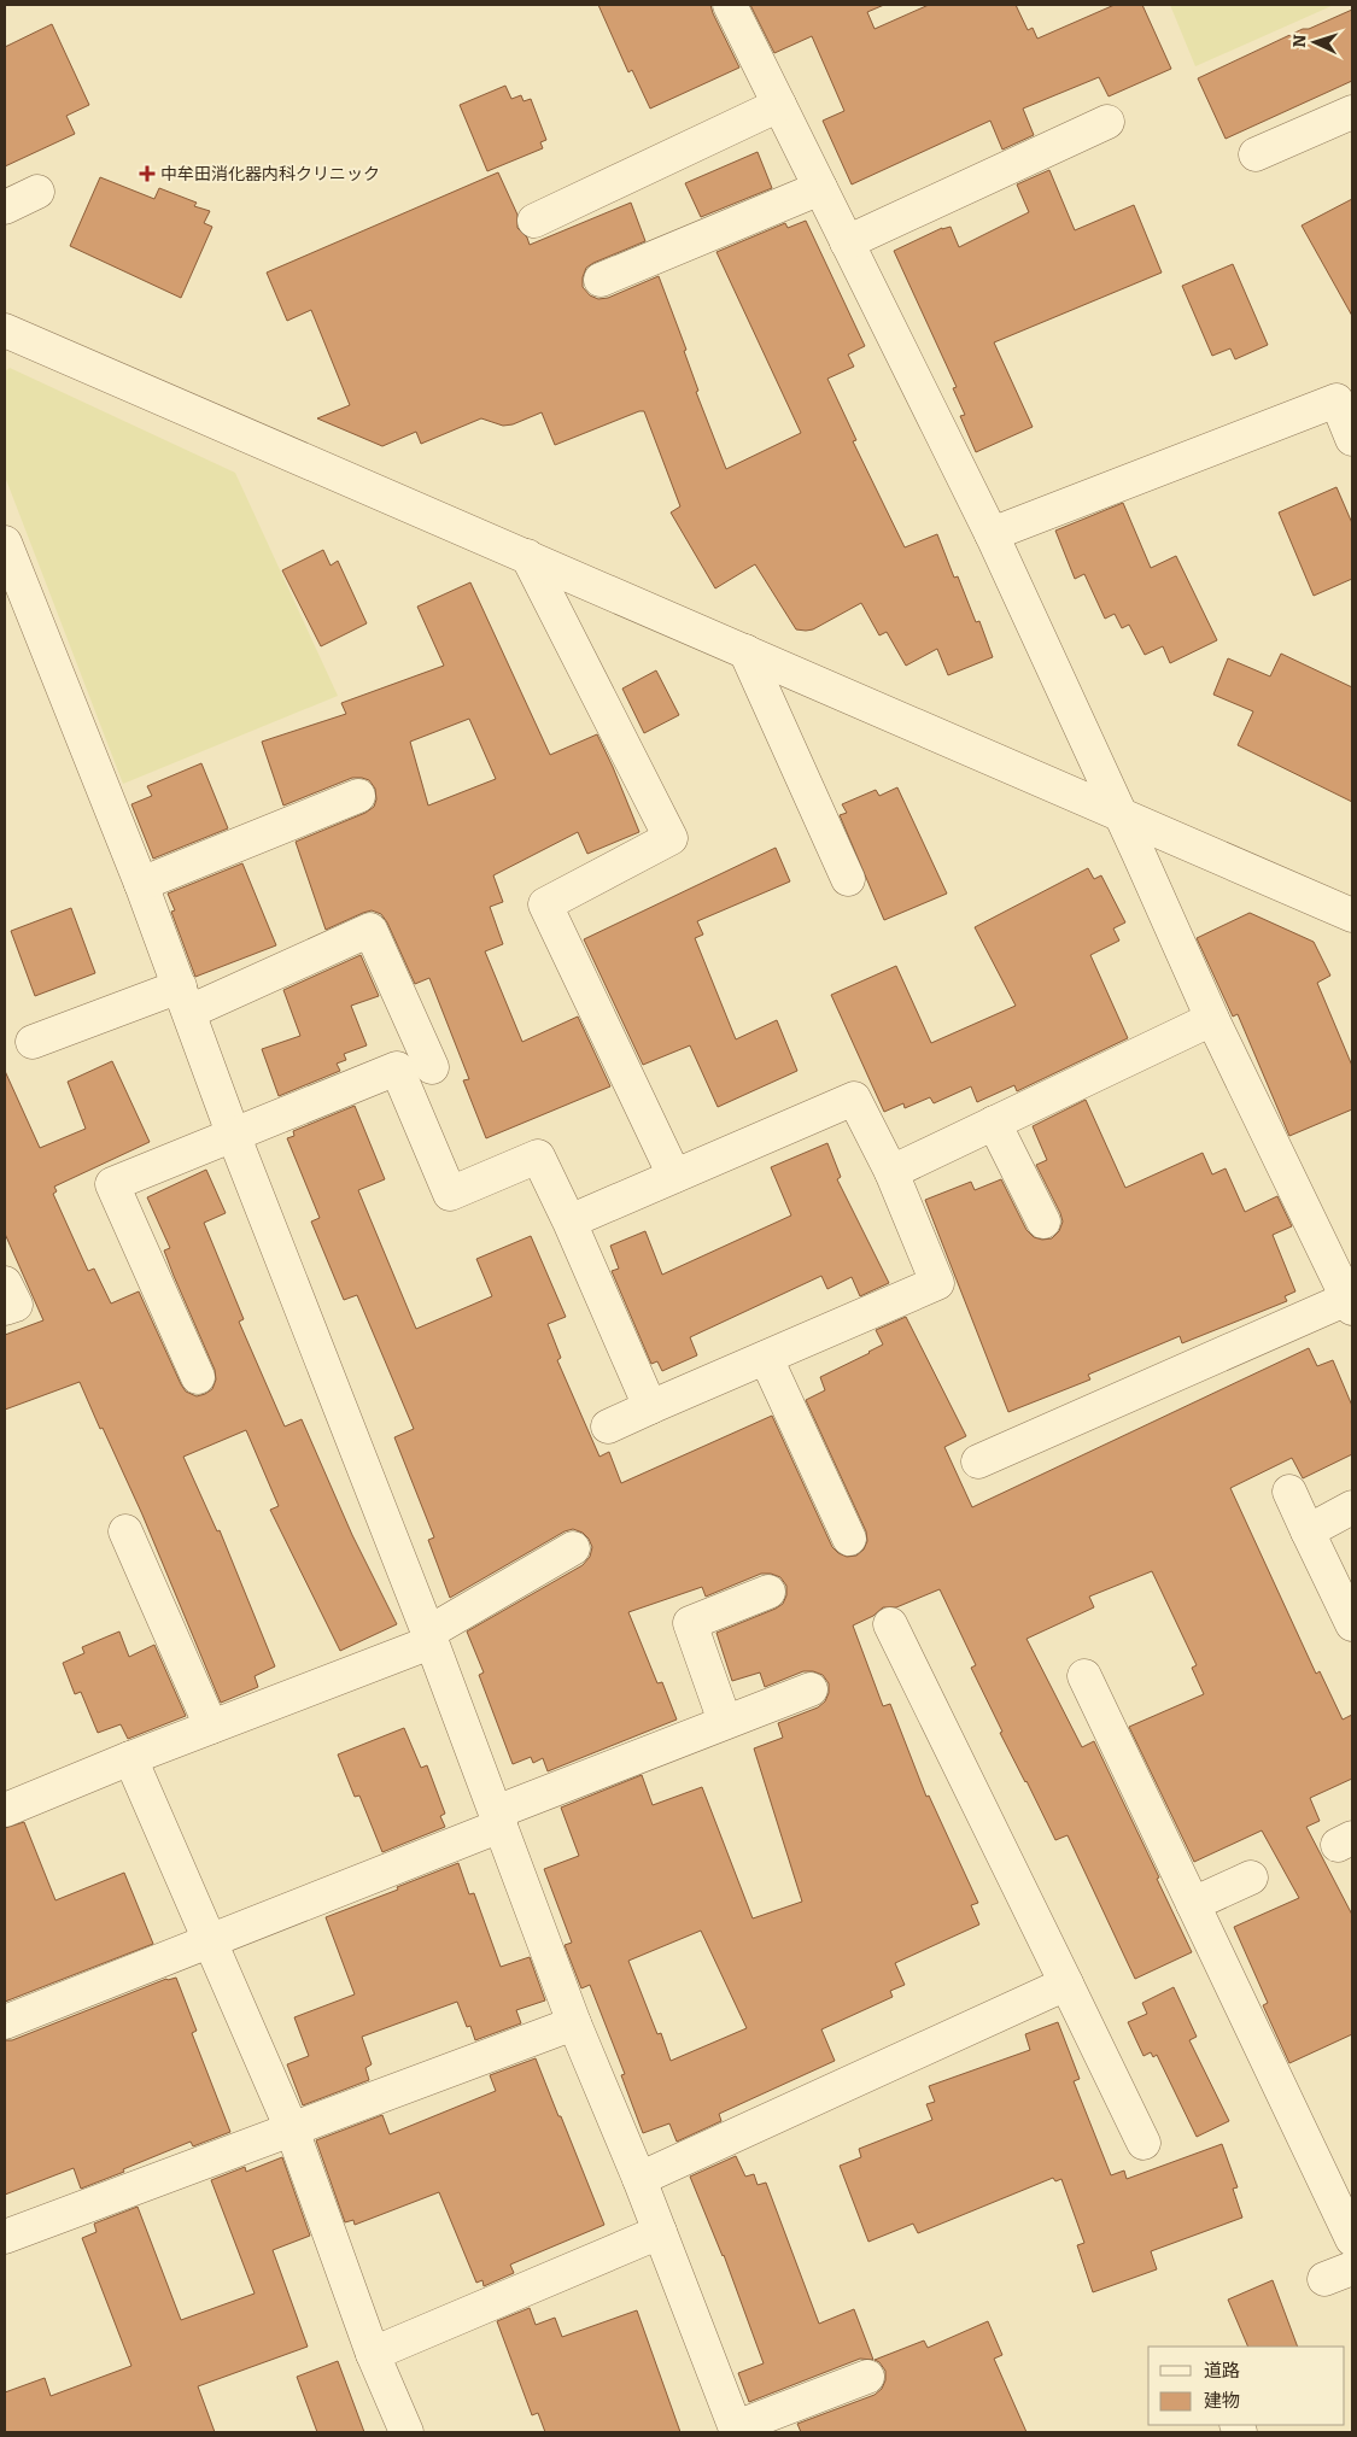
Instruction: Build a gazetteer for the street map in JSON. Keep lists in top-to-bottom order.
{
  "places": {
    "health": ["中牟田消化器内科クリニック"]
  },
  "legend": ["道路", "建物"],
  "north": "left"
}
